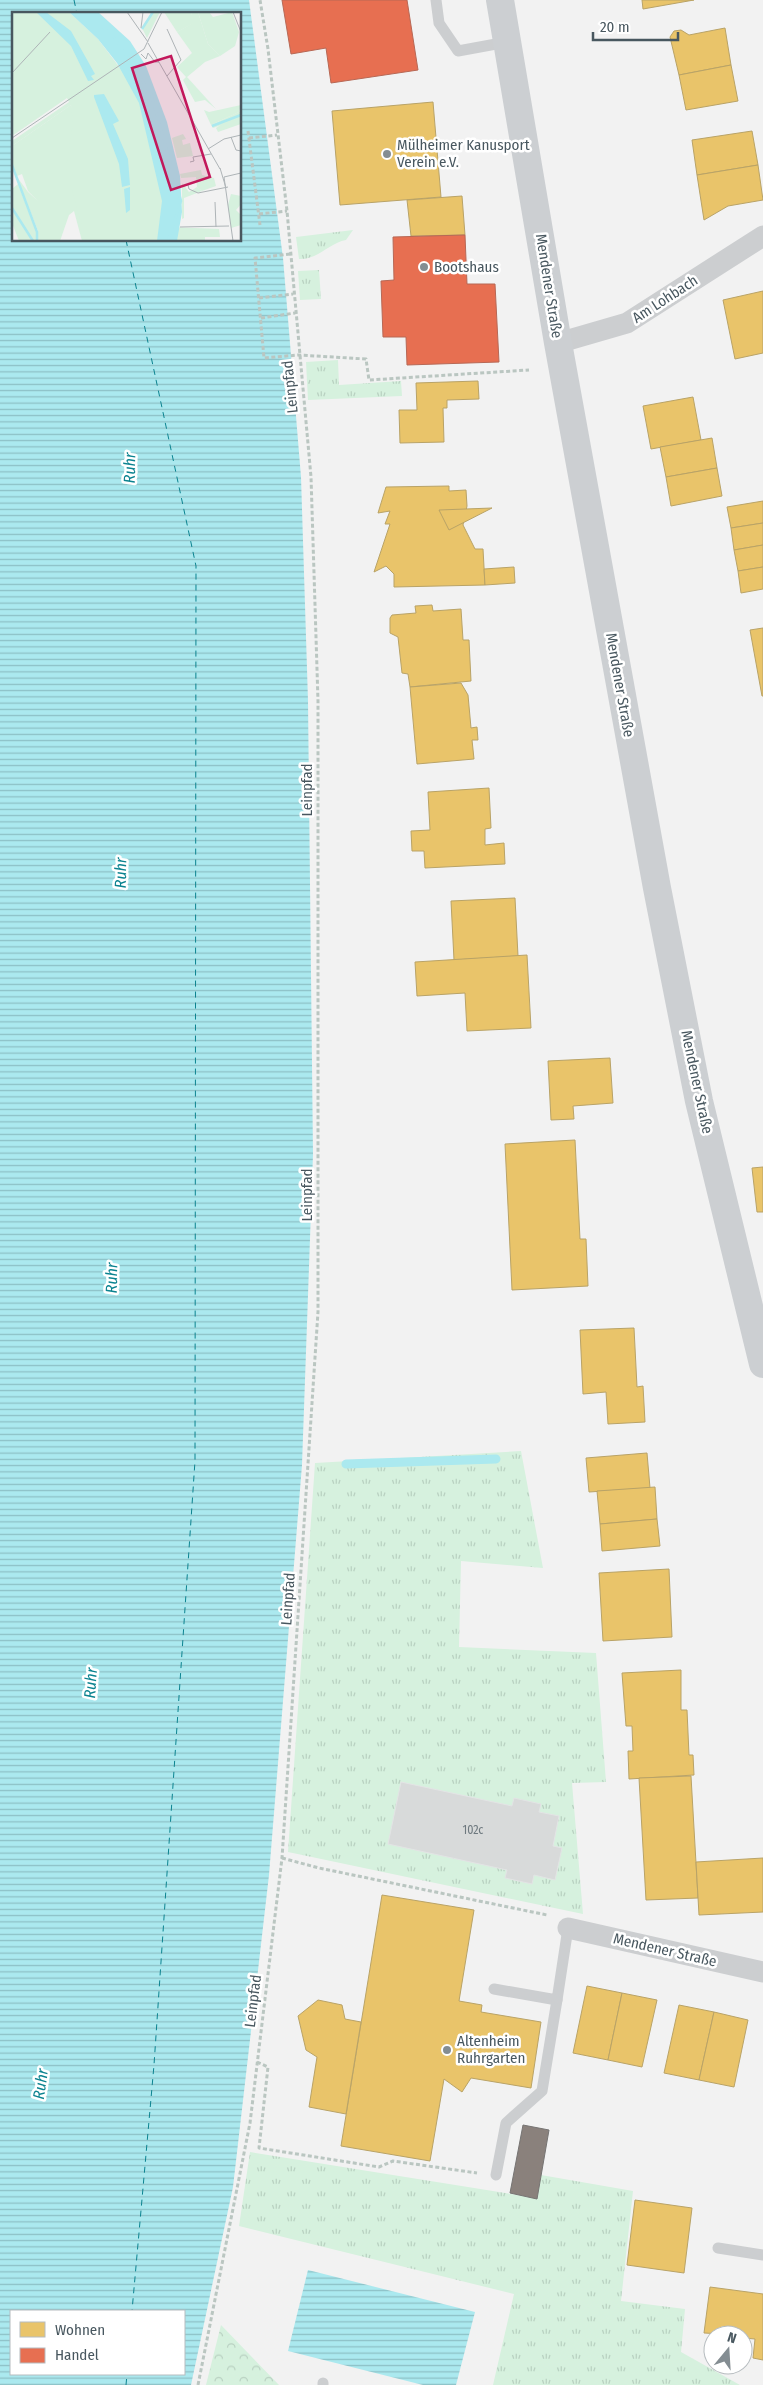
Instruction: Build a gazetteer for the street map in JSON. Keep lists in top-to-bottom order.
{
  "streets": {
    "main road": ["Mendener Straße"],
    "street": ["Am Lohbach"],
    "path": ["Leinpfad"]
  },
  "crossings": [
    ["Mendener Straße", "Am Lohbach"]
  ],
  "water": ["Ruhr"],
  "places": ["Mülheimer Kanusport Verein e.V.", "Bootshaus", "Altenheim Ruhrgarten"],
  "house_numbers": ["102c"],
  "legend": ["Wohnen", "Handel"],
  "scale_bar": "20 m",
  "north": "top"
}
